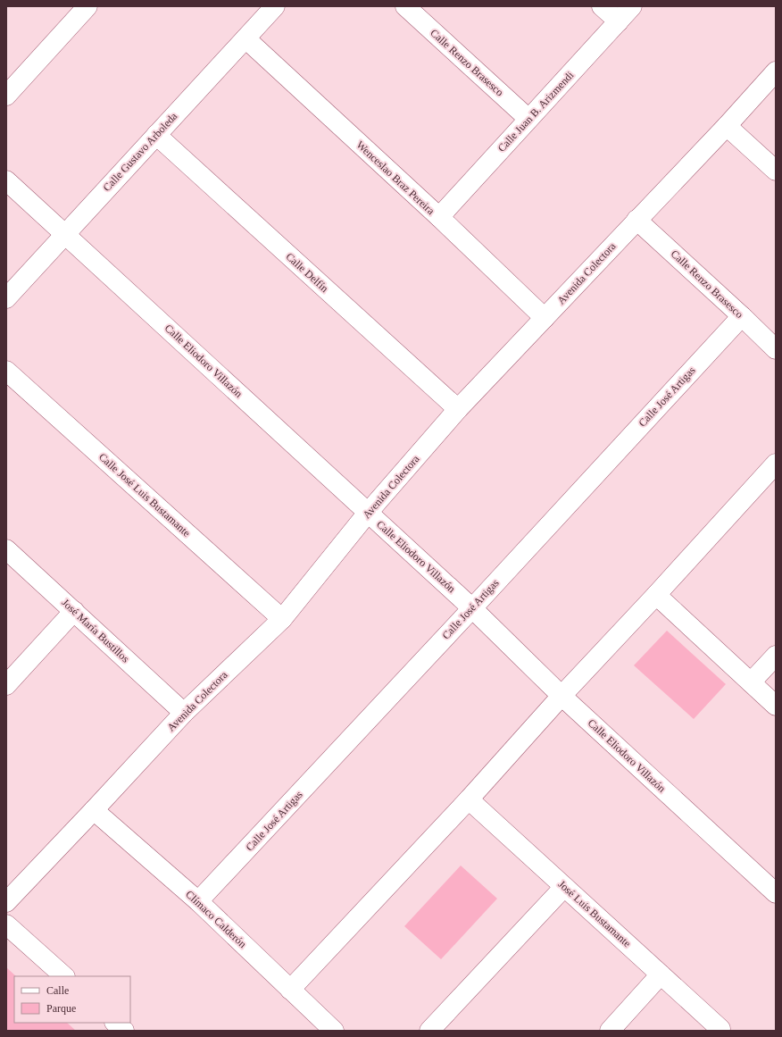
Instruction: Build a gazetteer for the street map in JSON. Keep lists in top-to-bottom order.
{
  "streets": {
    "street": [
      "Calle Renzo Brasesco",
      "Calle Juan B. Arizmendi",
      "Calle Gustavo Arboleda",
      "Wenceslao Braz Pereira",
      "Calle Delfín",
      "Avenida Colectora",
      "Calle Eliodoro Villazón",
      "Calle José Artigas",
      "Calle José Luis Bustamante",
      "José María Bustillos",
      "José Luis Bustamante",
      "Clímaco Calderón"
    ]
  },
  "crossings": [
    ["Calle Renzo Brasesco", "Calle Juan B. Arizmendi"],
    ["Calle Renzo Brasesco", "Avenida Colectora"],
    ["Calle Renzo Brasesco", "Calle José Artigas"],
    ["Calle Juan B. Arizmendi", "Wenceslao Braz Pereira"],
    ["Calle Gustavo Arboleda", "Wenceslao Braz Pereira"],
    ["Calle Gustavo Arboleda", "Calle Delfín"],
    ["Calle Gustavo Arboleda", "Calle Eliodoro Villazón"],
    ["Wenceslao Braz Pereira", "Avenida Colectora"],
    ["Calle Delfín", "Avenida Colectora"],
    ["Avenida Colectora", "Calle Eliodoro Villazón"],
    ["Avenida Colectora", "Calle José Luis Bustamante"],
    ["Avenida Colectora", "José María Bustillos"],
    ["Avenida Colectora", "Clímaco Calderón"],
    ["Calle Eliodoro Villazón", "Calle José Artigas"],
    ["Calle José Artigas", "Clímaco Calderón"]
  ],
  "legend": ["Calle", "Parque"]
}
